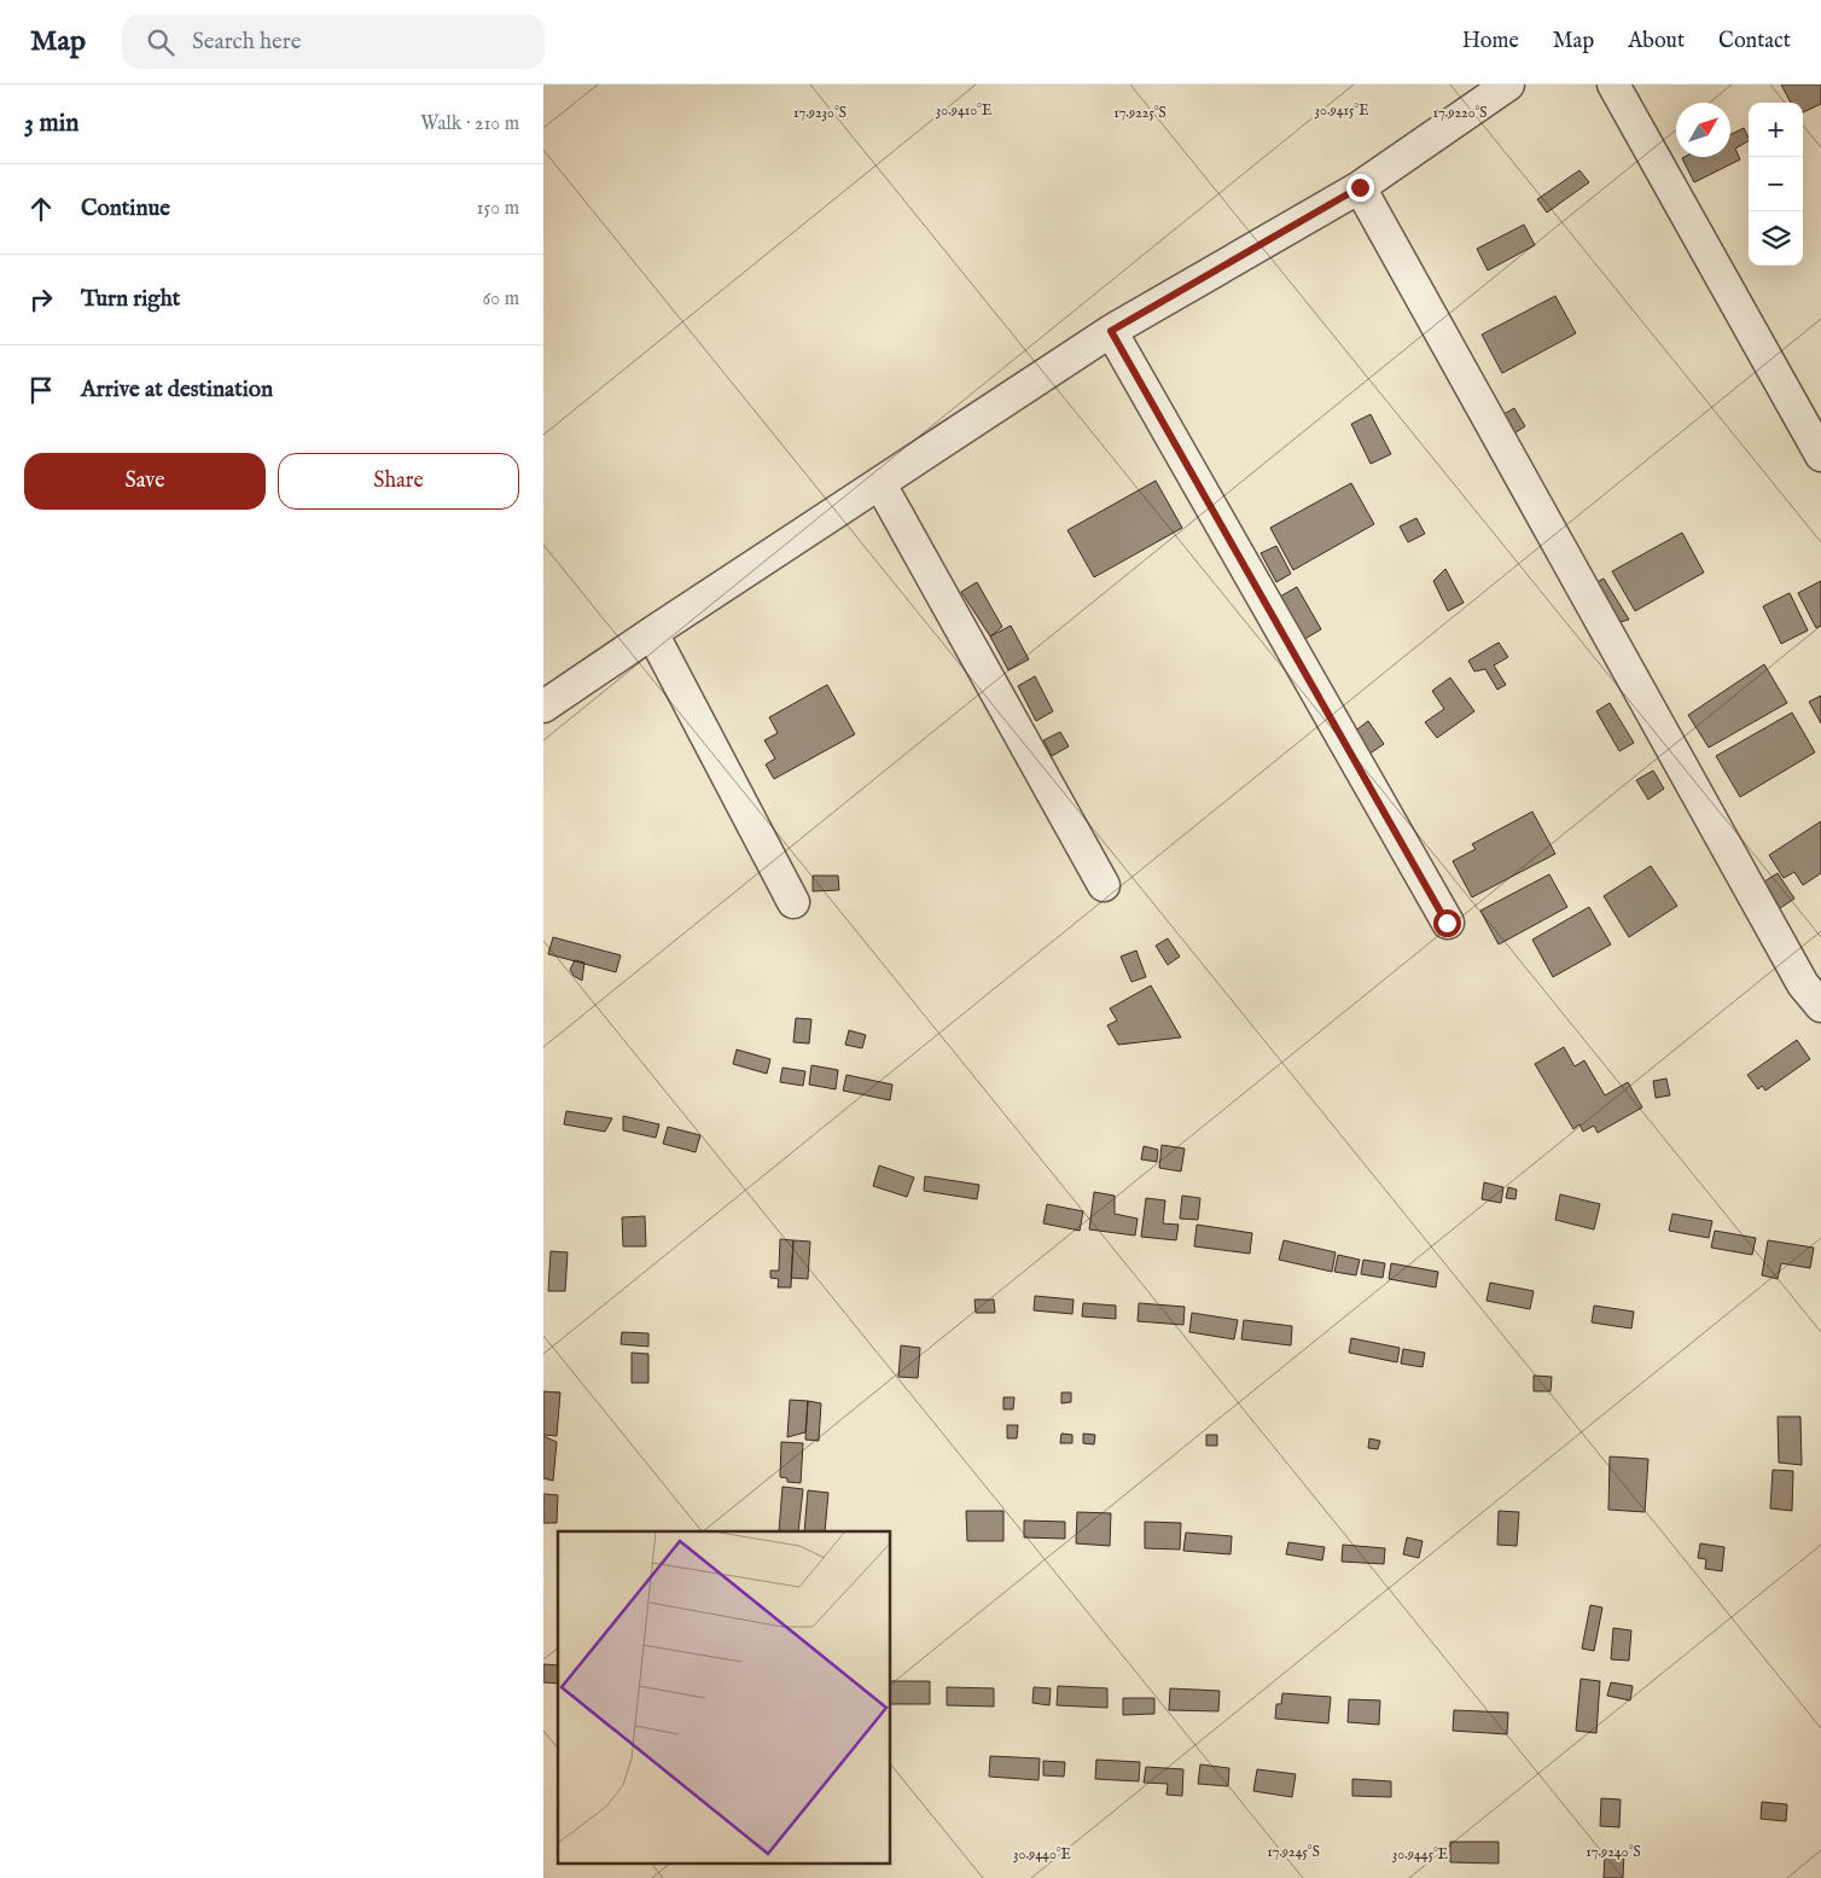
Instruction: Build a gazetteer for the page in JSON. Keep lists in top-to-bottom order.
{
  "north": "top right",
  "page": {
    "header": "Map",
    "search": "Search here",
    "nav": [
      "Home",
      "Map",
      "About",
      "Contact"
    ],
    "heading": ["3 min", "Walk · 210 m"],
    "map_buttons": ["+", "−"],
    "list": [
      ["Continue", "150 m"],
      ["Turn right", "60 m"],
      "Arrive at destination"
    ],
    "buttons": ["Save", "Share"]
  },
  "coordinates": [
    "30.9410°E",
    "30.9415°E",
    "17.9230°S",
    "17.9225°S",
    "17.9220°S",
    "17.9245°S",
    "17.9240°S",
    "30.9440°E",
    "30.9445°E"
  ]
}
